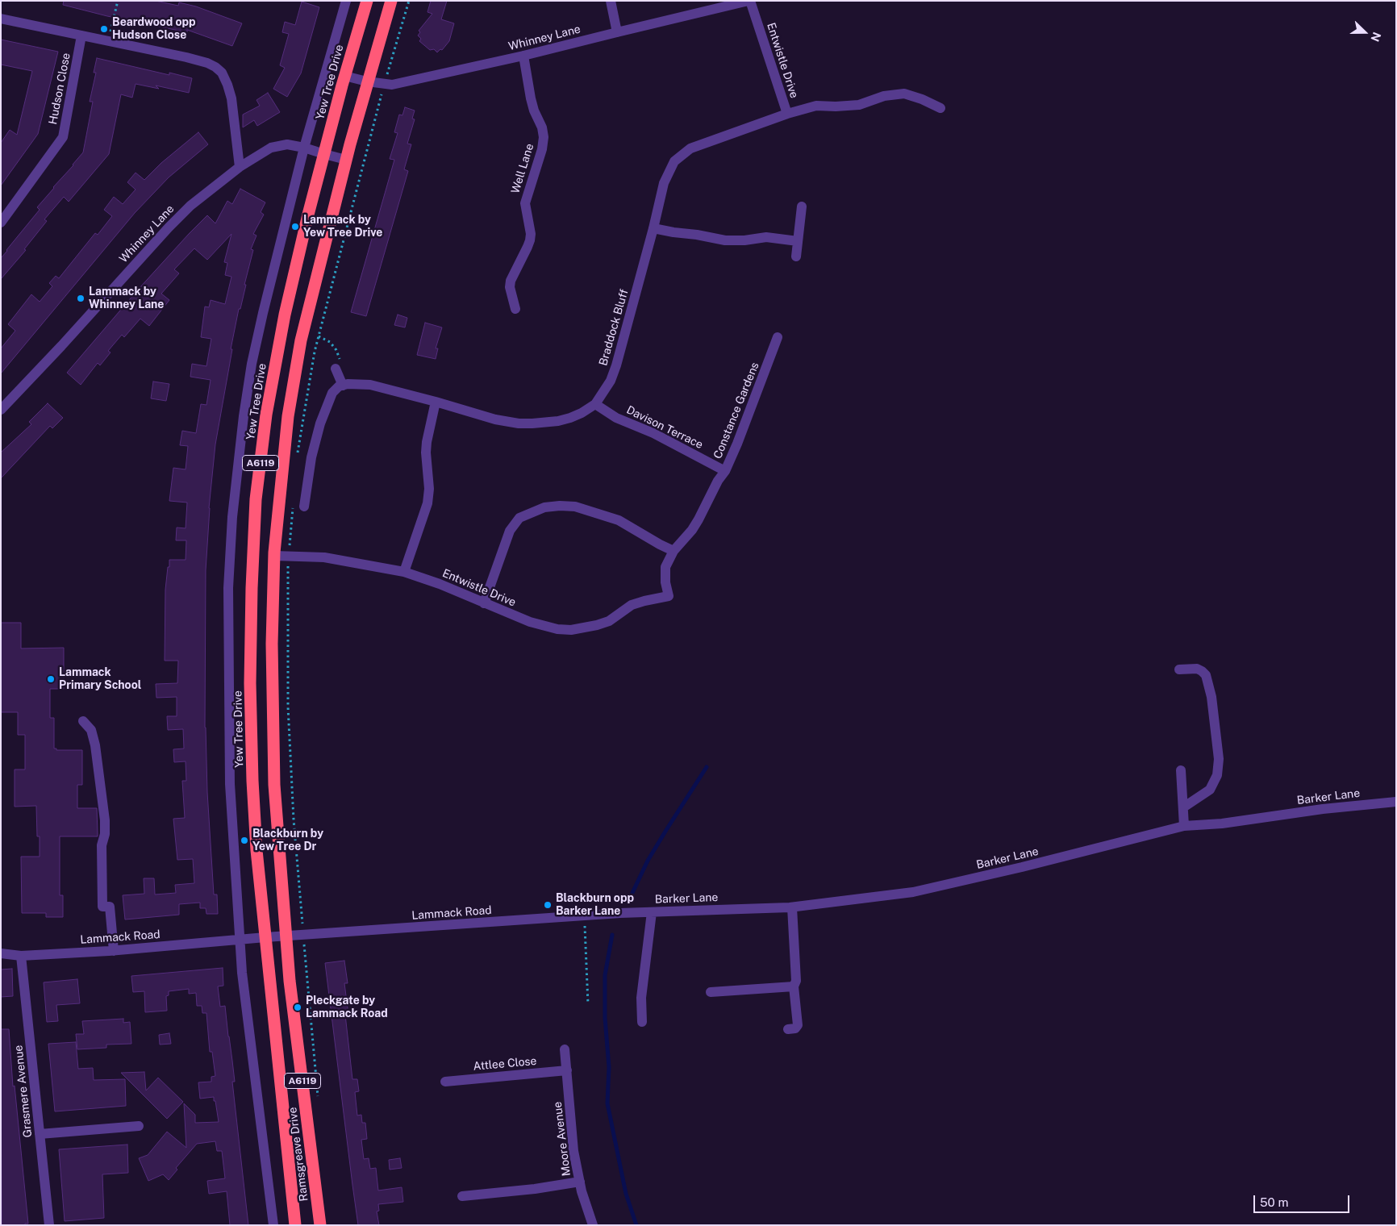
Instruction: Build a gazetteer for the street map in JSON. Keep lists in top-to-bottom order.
{
  "streets": {
    "highway": ["Yew Tree Drive", "A6119", "Ramsgreave Drive"],
    "street": [
      "Whinney Lane",
      "Entwistle Drive",
      "Hudson Close",
      "Well Lane",
      "Braddock Bluff",
      "Constance Gardens",
      "Davison Terrace",
      "Barker Lane",
      "Lammack Road",
      "Attlee Close",
      "Grasmere Avenue",
      "Moore Avenue"
    ]
  },
  "crossings": [
    ["Whinney Lane", "Entwistle Drive"],
    ["Whinney Lane", "Yew Tree Drive"],
    ["Whinney Lane", "Well Lane"],
    ["Whinney Lane", "A6119"],
    ["Entwistle Drive", "Braddock Bluff"],
    ["Entwistle Drive", "Constance Gardens"],
    ["Entwistle Drive", "A6119"],
    ["Yew Tree Drive", "Lammack Road"],
    ["Yew Tree Drive", "Ramsgreave Drive"],
    ["Braddock Bluff", "Davison Terrace"],
    ["Constance Gardens", "Davison Terrace"],
    ["A6119", "Lammack Road"],
    ["A6119", "Ramsgreave Drive"],
    ["Barker Lane", "Lammack Road"],
    ["Lammack Road", "Grasmere Avenue"],
    ["Lammack Road", "Ramsgreave Drive"],
    ["Attlee Close", "Moore Avenue"]
  ],
  "places": [
    "Beardwood opp Hudson Close",
    "Lammack by Yew Tree Drive",
    "Lammack by Whinney Lane",
    "Lammack Primary School",
    "Blackburn by Yew Tree Dr",
    "Blackburn opp Barker Lane",
    "Pleckgate by Lammack Road"
  ],
  "scale_bar": "50 m",
  "north": "right"
}
